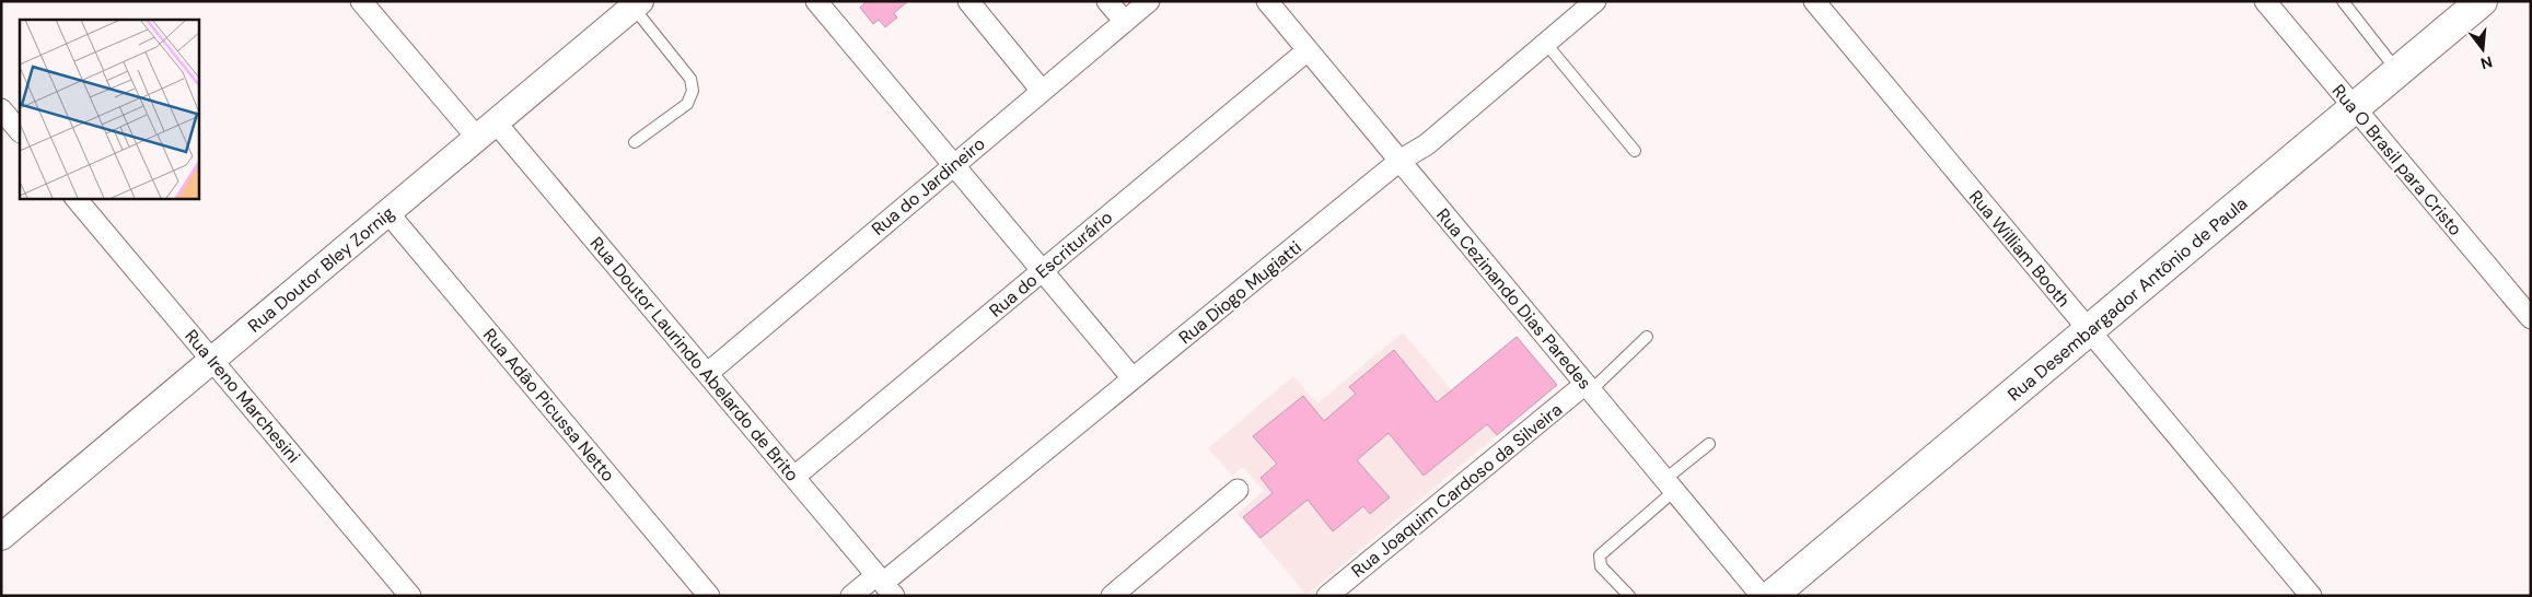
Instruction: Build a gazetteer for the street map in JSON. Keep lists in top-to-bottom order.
{
  "streets": {
    "main road": ["Rua Desembargador Antônio de Paula"],
    "street": [
      "Rua O Brasil para Cristo",
      "Rua do Jardineiro",
      "Rua William Booth",
      "Rua do Escriturário",
      "Rua Doutor Bley Zornig",
      "Rua Diogo Mugiatti",
      "Rua Cezinando Dias Paredes",
      "Rua Doutor Laurindo Abelardo de Brito",
      "Rua Ireno Marchesini",
      "Rua Adão Picussa Netto",
      "Rua Joaquim Cardoso da Silveira"
    ]
  },
  "crossings": [
    ["Rua O Brasil para Cristo", "Rua Desembargador Antônio de Paula"],
    ["Rua do Jardineiro", "Rua Doutor Laurindo Abelardo de Brito"],
    ["Rua William Booth", "Rua Desembargador Antônio de Paula"],
    ["Rua do Escriturário", "Rua Cezinando Dias Paredes"],
    ["Rua do Escriturário", "Rua Doutor Laurindo Abelardo de Brito"],
    ["Rua Doutor Bley Zornig", "Rua Doutor Laurindo Abelardo de Brito"],
    ["Rua Doutor Bley Zornig", "Rua Ireno Marchesini"],
    ["Rua Doutor Bley Zornig", "Rua Adão Picussa Netto"],
    ["Rua Diogo Mugiatti", "Rua Cezinando Dias Paredes"],
    ["Rua Diogo Mugiatti", "Rua Doutor Laurindo Abelardo de Brito"],
    ["Rua Cezinando Dias Paredes", "Rua Joaquim Cardoso da Silveira"]
  ],
  "north": "bottom"
}
